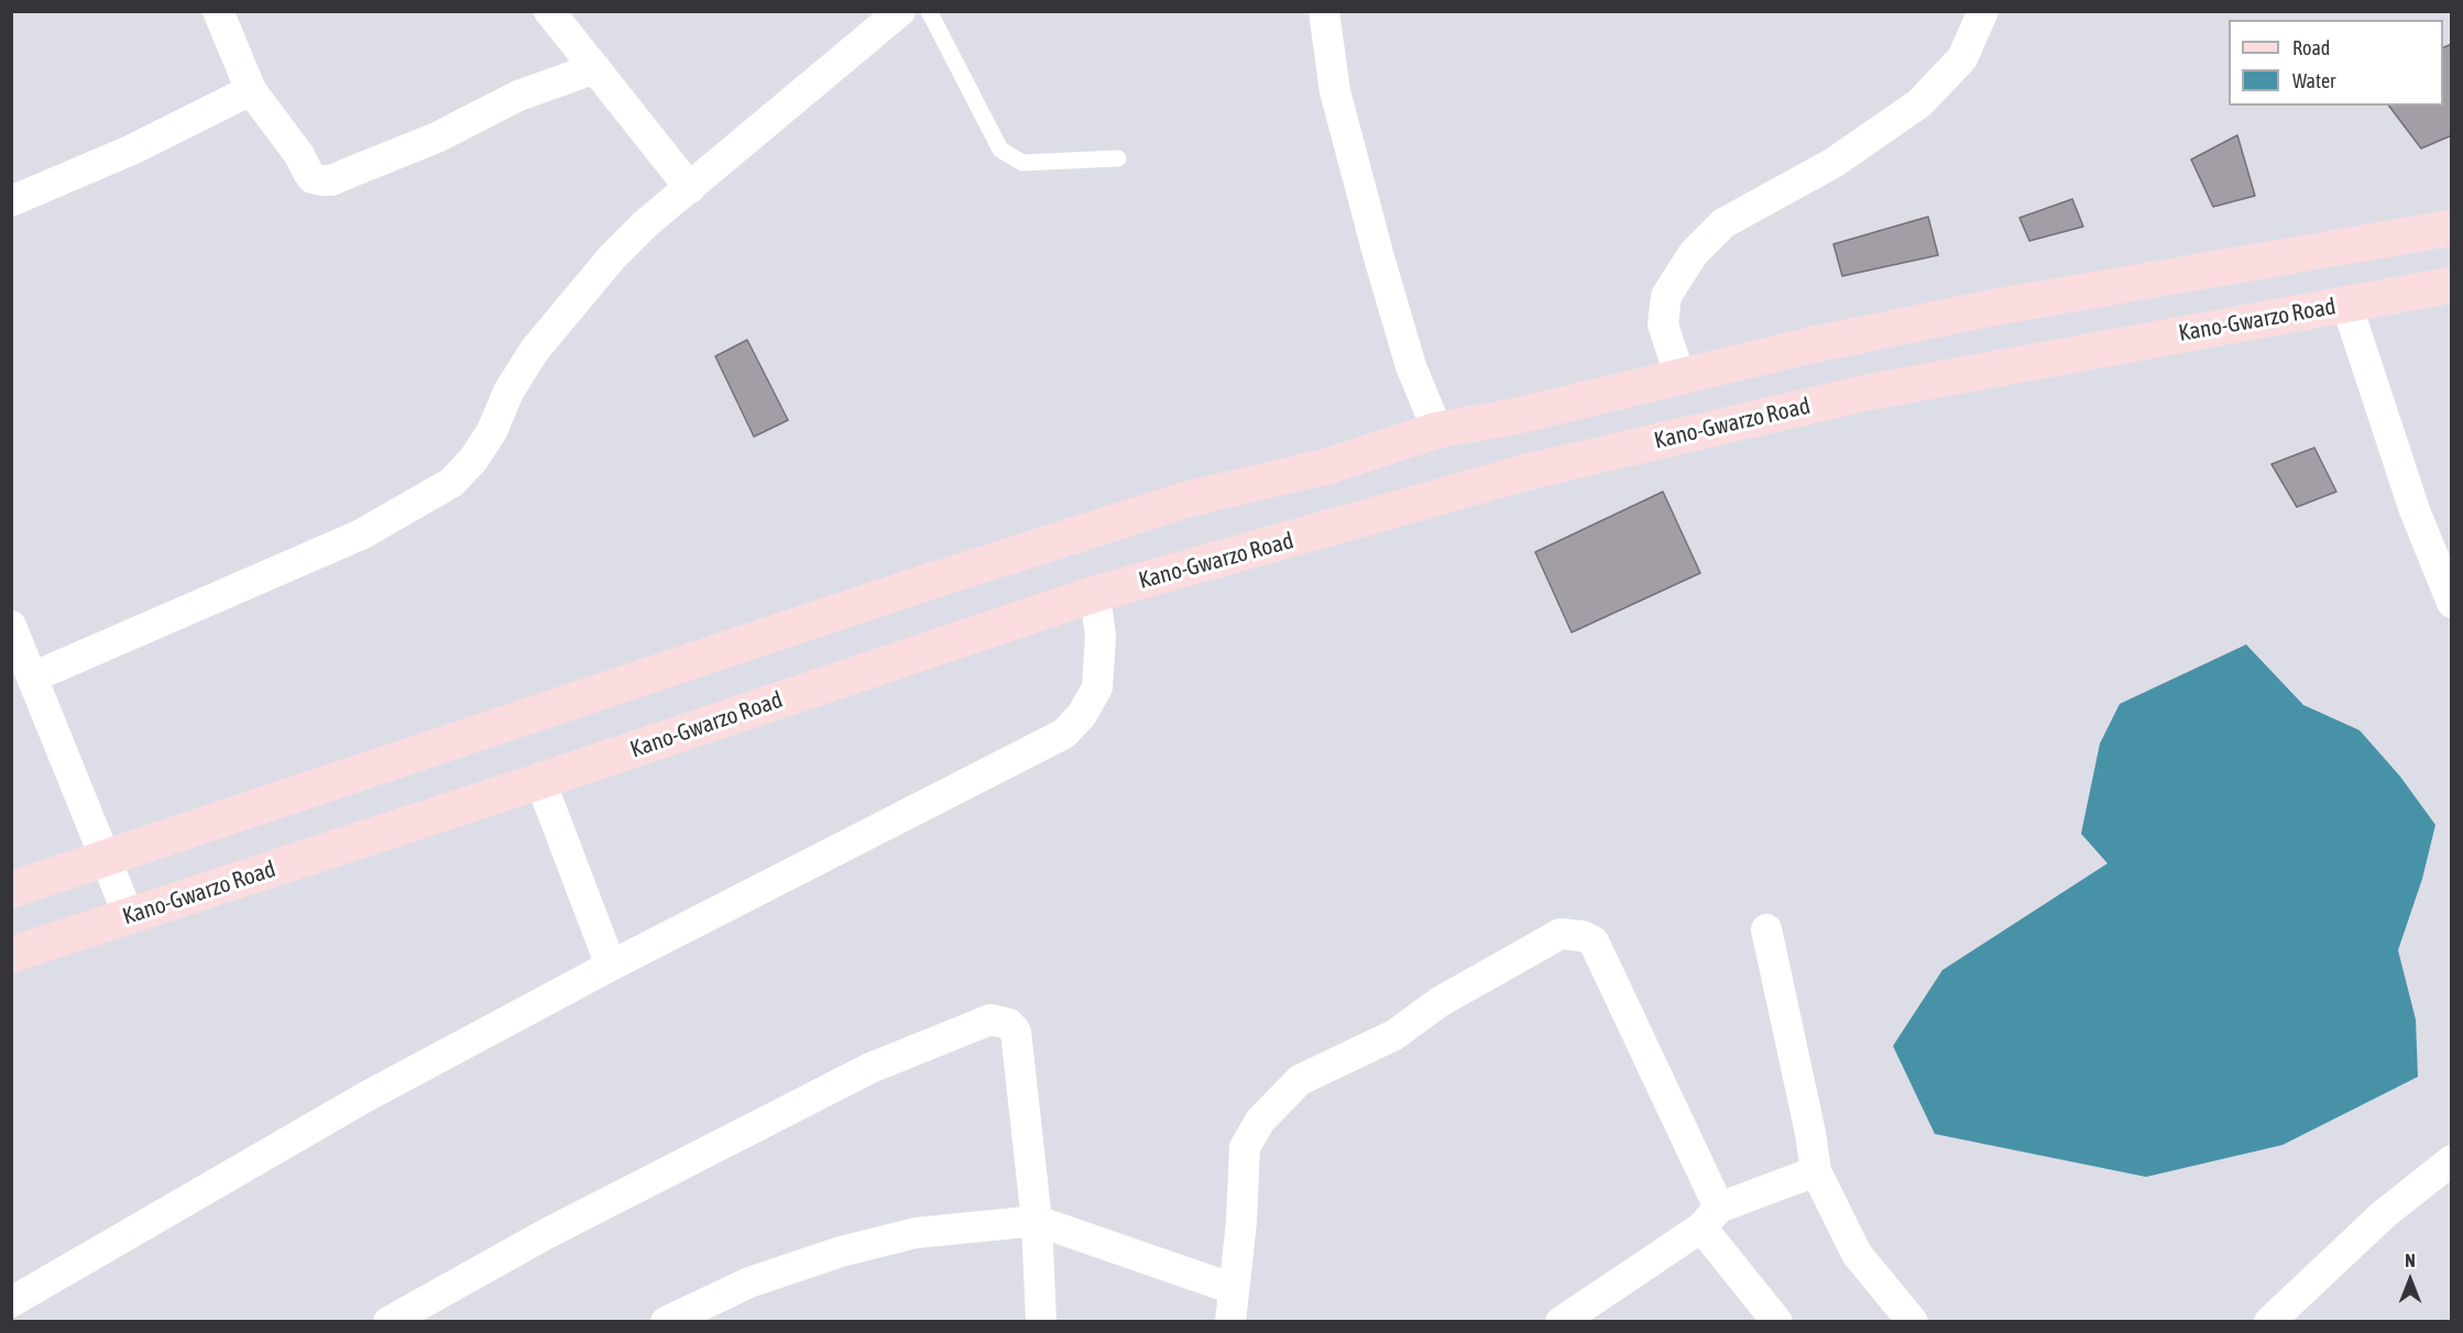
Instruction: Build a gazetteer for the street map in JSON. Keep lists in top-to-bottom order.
{
  "streets": {
    "main road": ["Kano-Gwarzo Road"]
  },
  "legend": ["Road", "Water"],
  "north": "top"
}
